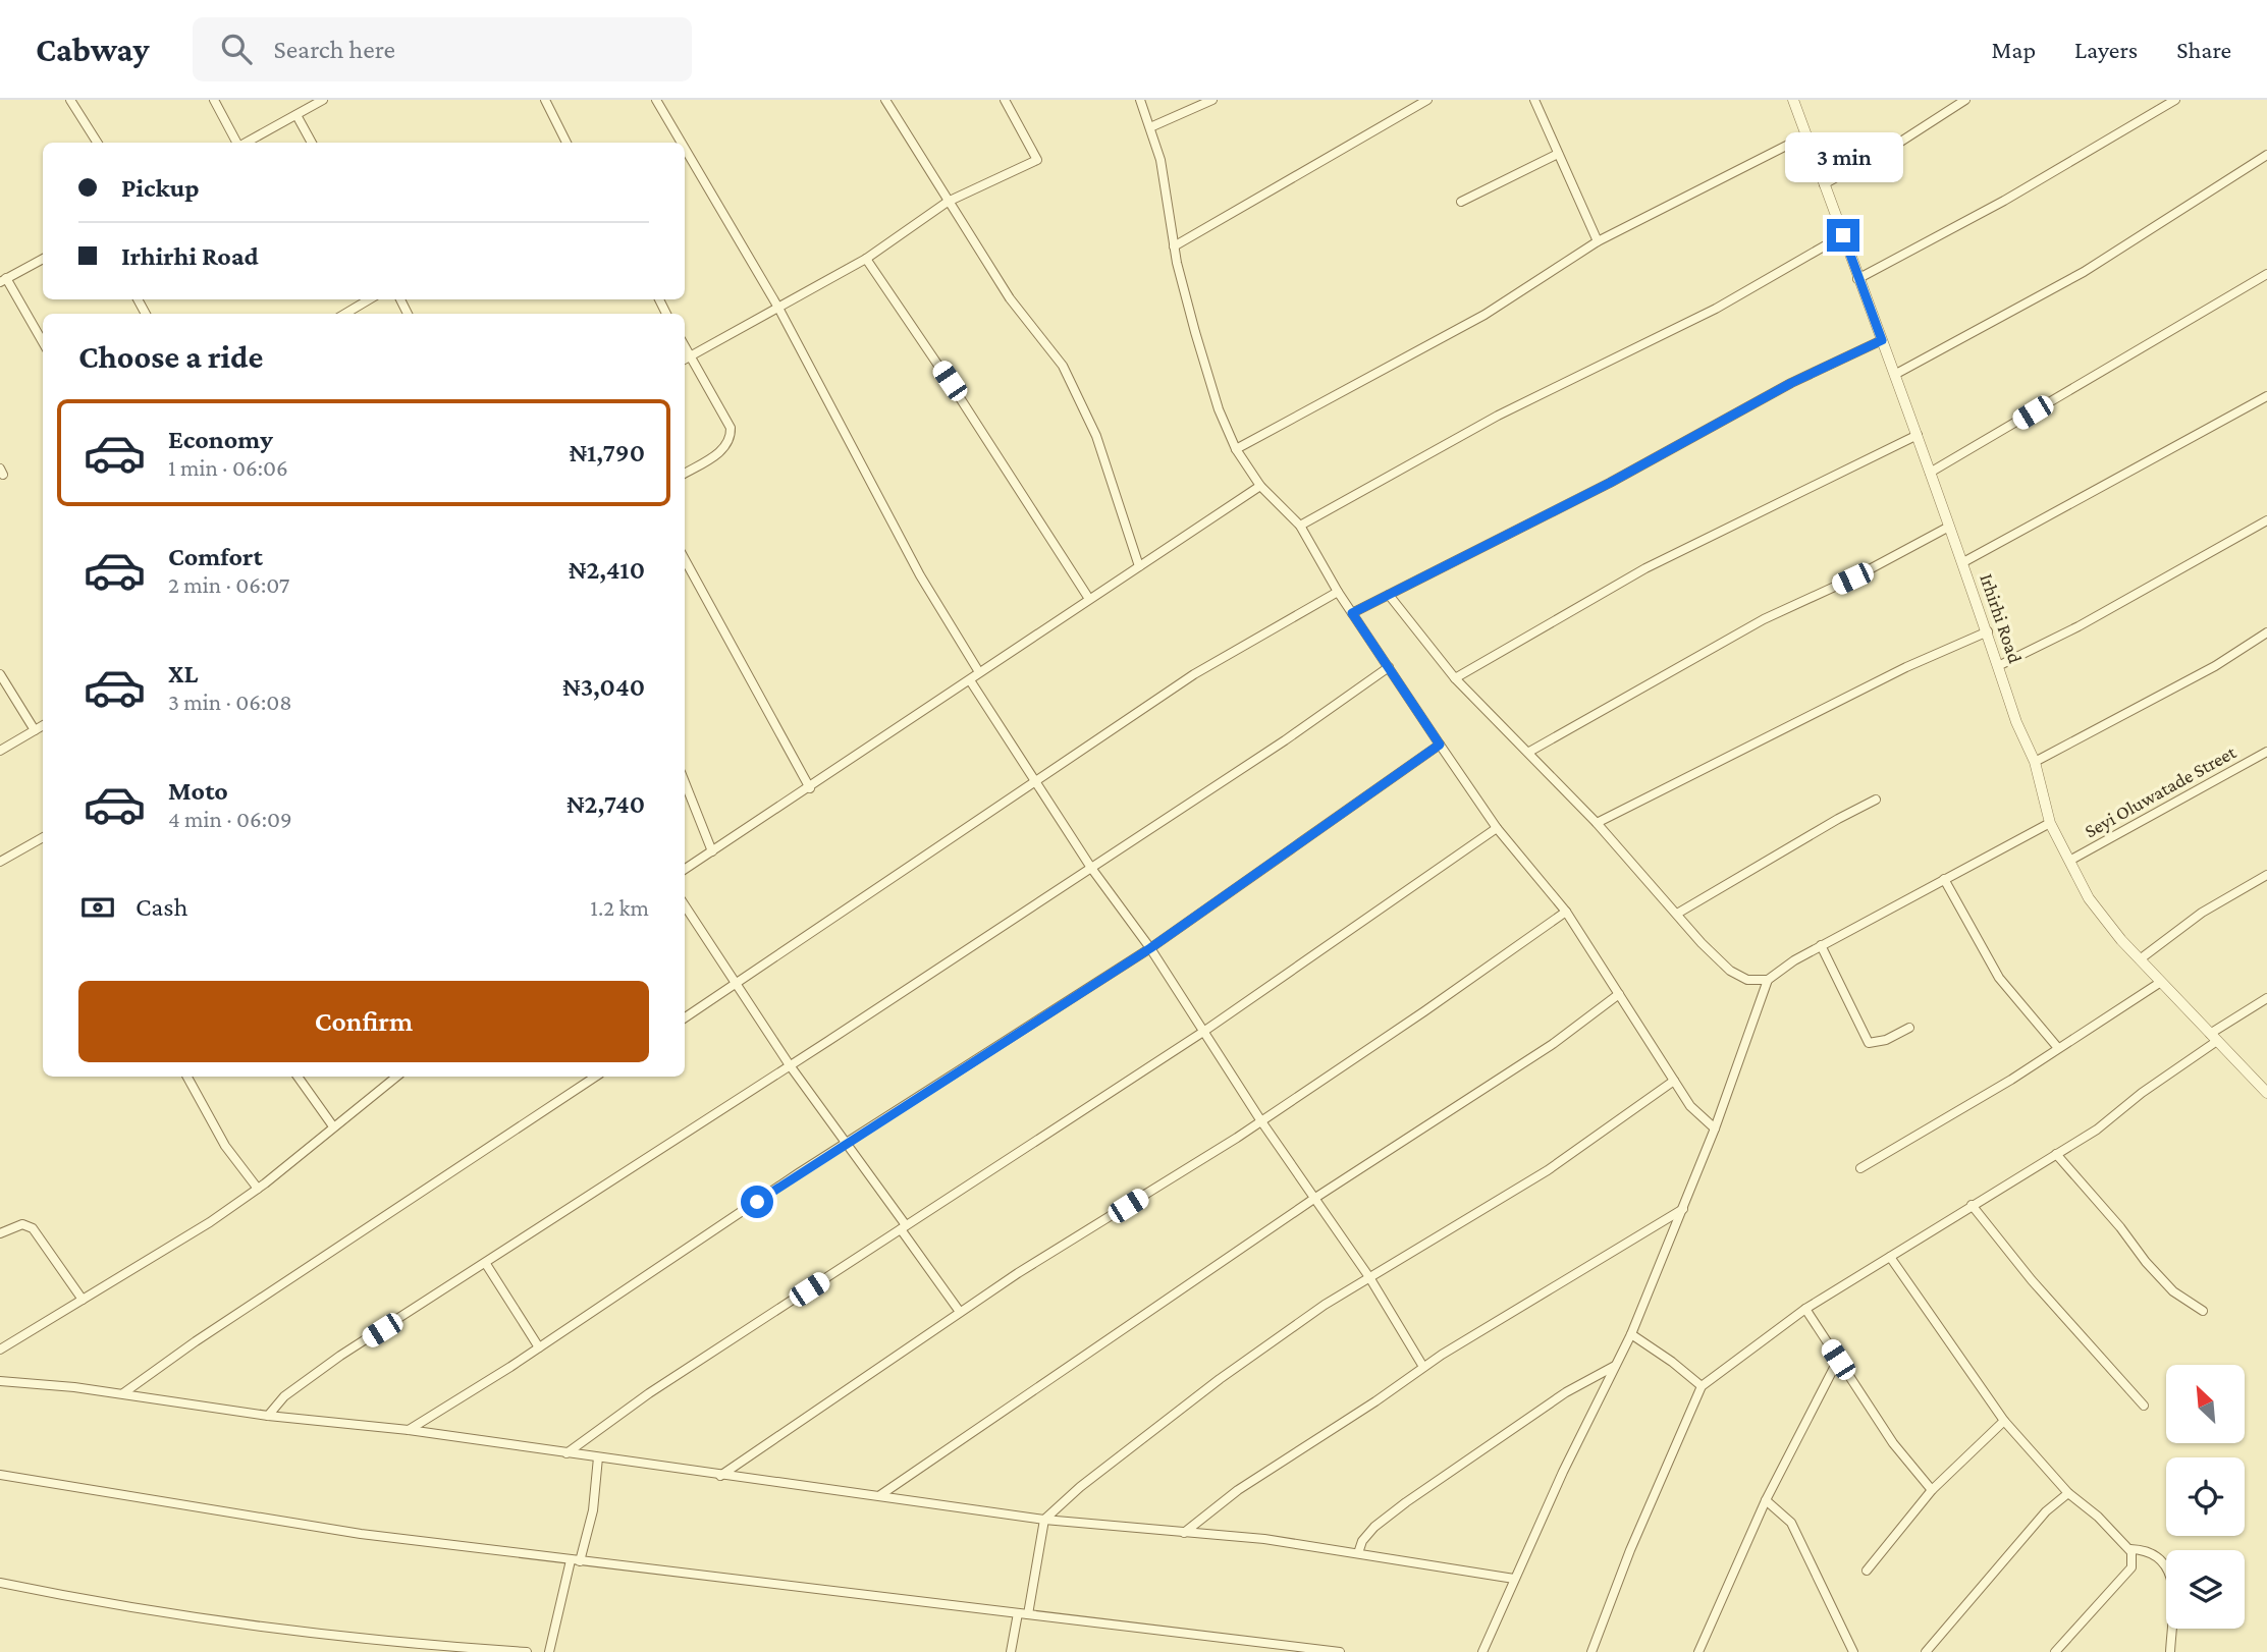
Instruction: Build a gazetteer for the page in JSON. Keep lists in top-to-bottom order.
{
  "streets": {
    "street": ["Irhirhi Road", "Seyi Oluwatade Street"]
  },
  "crossings": [
    ["Irhirhi Road", "Seyi Oluwatade Street"]
  ],
  "north": "top left",
  "page": {
    "header": "Cabway",
    "search": "Search here",
    "nav": ["Map", "Layers", "Share"],
    "bubble": "3 min",
    "banner": ["Pickup", "Irhirhi Road"],
    "heading": "Choose a ride",
    "list": [
      {
        "name": "Economy",
        "note": "1 min · 06:06",
        "value": "₦1,790"
      },
      {
        "name": "Comfort",
        "note": "2 min · 06:07",
        "value": "₦2,410"
      },
      {
        "name": "XL",
        "note": "3 min · 06:08",
        "value": "₦3,040"
      },
      {
        "name": "Moto",
        "note": "4 min · 06:09",
        "value": "₦2,740"
      }
    ],
    "pay": ["Cash", "1.2 km"],
    "buttons": "Confirm"
  }
}
